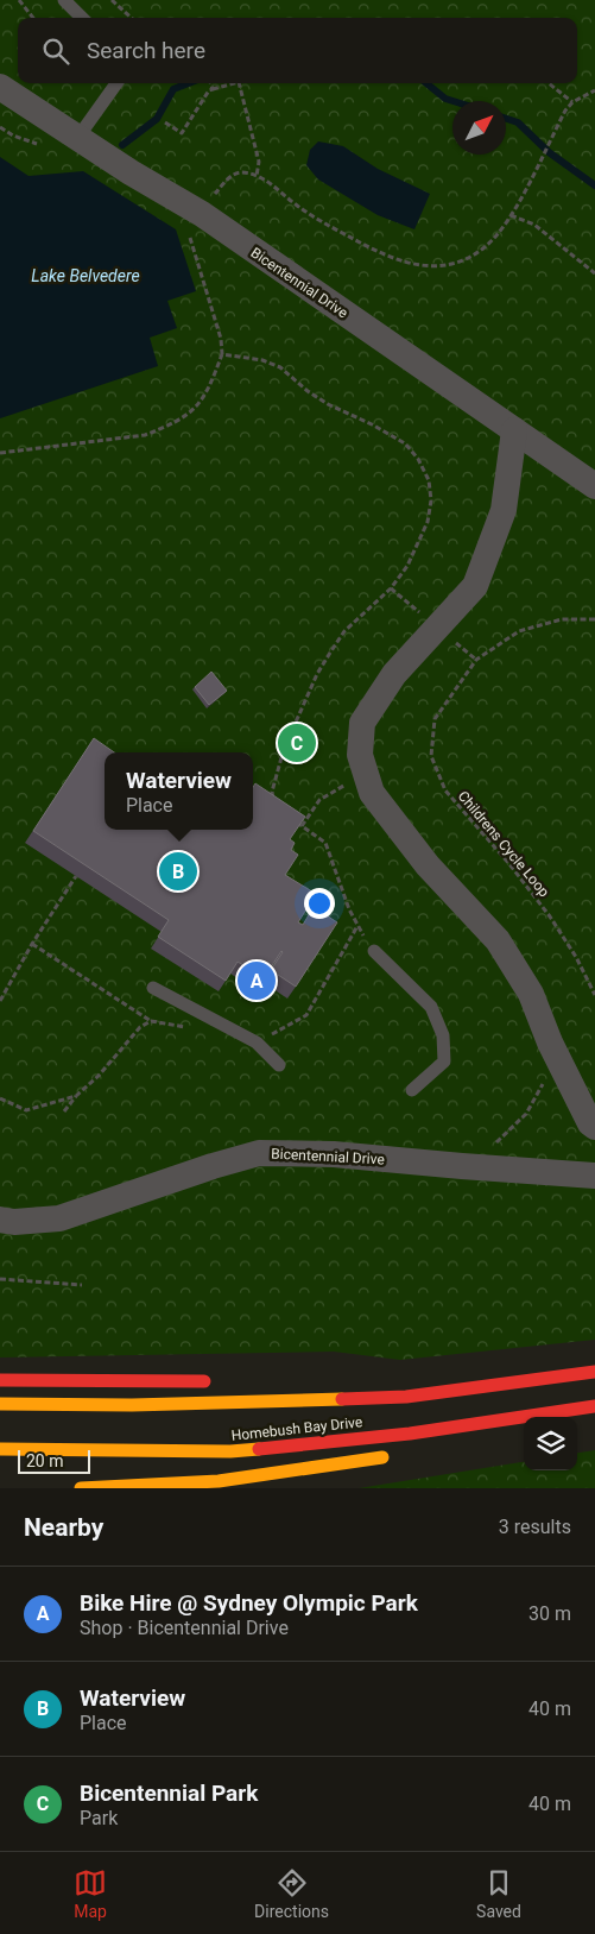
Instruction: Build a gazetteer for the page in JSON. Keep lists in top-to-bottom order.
{
  "streets": {
    "highway": ["Homebush Bay Drive"],
    "street": ["Bicentennial Drive"],
    "path": ["Childrens Cycle Loop"]
  },
  "water": ["Lake Belvedere"],
  "scale_bar": "20 m",
  "north": "top right",
  "page": {
    "search": "Search here",
    "pins": ["C", "B", "A"],
    "popup": ["Waterview", "Place"],
    "scale": "20 m",
    "heading": ["Nearby", "3 results"],
    "list": [
      {
        "mark": "A",
        "name": "Bike Hire @ Sydney Olympic Park",
        "note": "Shop · Bicentennial Drive",
        "value": "30 m"
      },
      {
        "mark": "B",
        "name": "Waterview",
        "note": "Place",
        "value": "40 m"
      },
      {
        "mark": "C",
        "name": "Bicentennial Park",
        "note": "Park",
        "value": "40 m"
      }
    ],
    "nav": ["Map", "Directions", "Saved"]
  }
}
